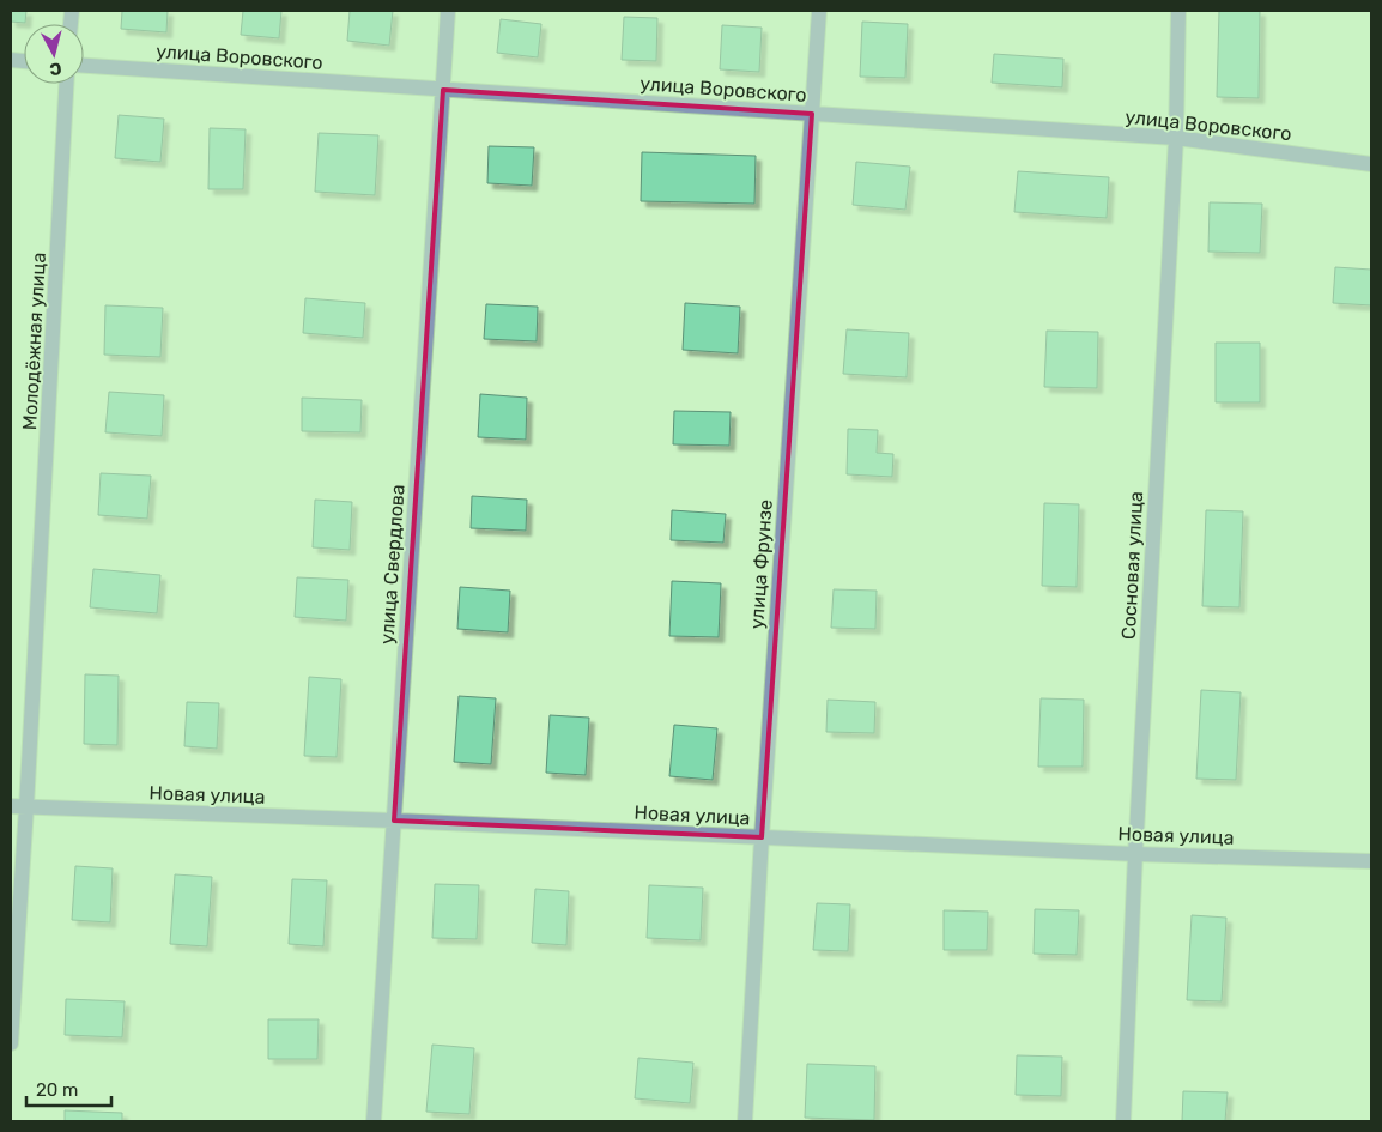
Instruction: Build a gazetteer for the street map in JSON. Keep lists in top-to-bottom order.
{
  "streets": {
    "street": [
      "улица Воровского",
      "Молодёжная улица",
      "улица Свердлова",
      "улица Фрунзе",
      "Сосновая улица",
      "Новая улица"
    ]
  },
  "crossings": [
    ["улица Воровского", "улица Свердлова"],
    ["улица Воровского", "улица Фрунзе"],
    ["улица Воровского", "Сосновая улица"],
    ["Молодёжная улица", "Новая улица"],
    ["улица Свердлова", "Новая улица"],
    ["улица Фрунзе", "Новая улица"],
    ["Сосновая улица", "Новая улица"]
  ],
  "scale_bar": "20 m",
  "north": "bottom"
}
